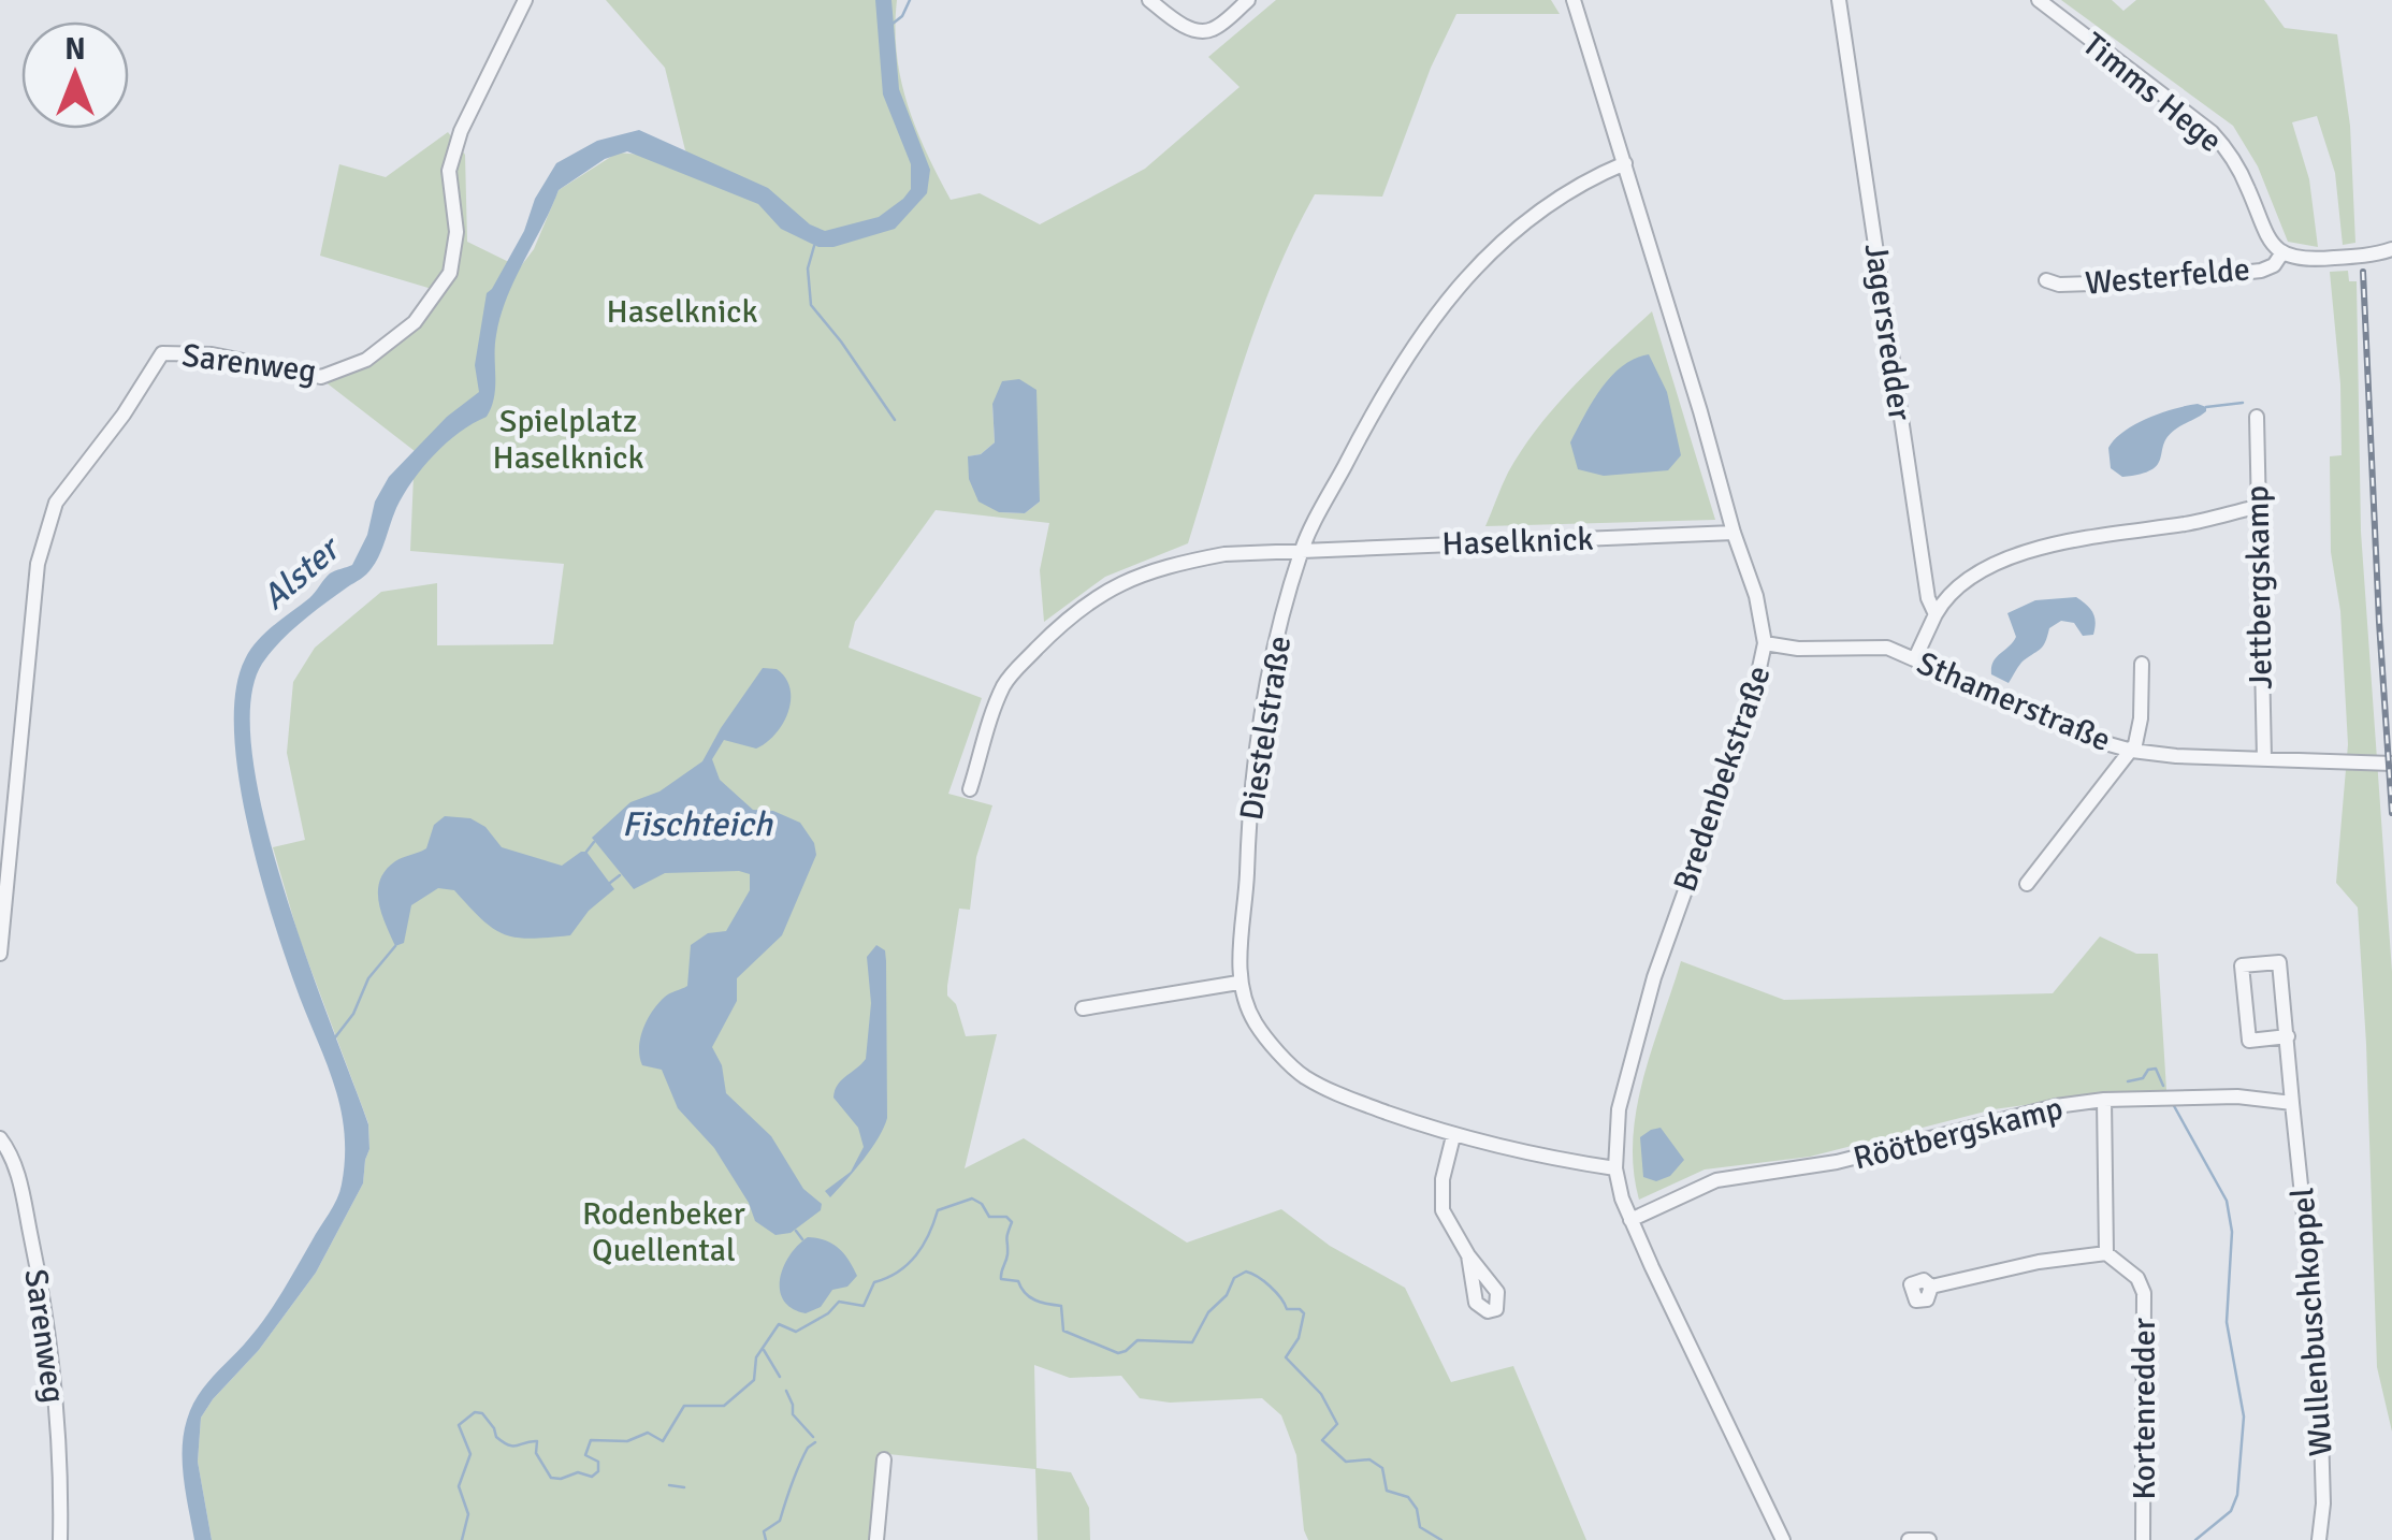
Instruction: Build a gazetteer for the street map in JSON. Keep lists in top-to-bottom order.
{
  "streets": {
    "street": [
      "Timms Hege",
      "Westerfelde",
      "Jagersredder",
      "Sarenweg",
      "Haselknick",
      "Jettbergskamp",
      "Sthamerstraße",
      "Diestelstraße",
      "Bredenbekstraße",
      "Röötbergskamp",
      "Wullenbuschkoppel",
      "Kortenredder"
    ]
  },
  "crossings": [
    ["Timms Hege", "Westerfelde"],
    ["Haselknick", "Diestelstraße"],
    ["Haselknick", "Bredenbekstraße"],
    ["Jettbergskamp", "Sthamerstraße"],
    ["Sthamerstraße", "Bredenbekstraße"],
    ["Diestelstraße", "Bredenbekstraße"],
    ["Bredenbekstraße", "Röötbergskamp"],
    ["Röötbergskamp", "Wullenbuschkoppel"]
  ],
  "water": ["Alster", "Fischteich"],
  "parks": ["Haselknick", "Spielplatz Haselknick", "Rodenbeker Quellental"],
  "north": "top"
}
